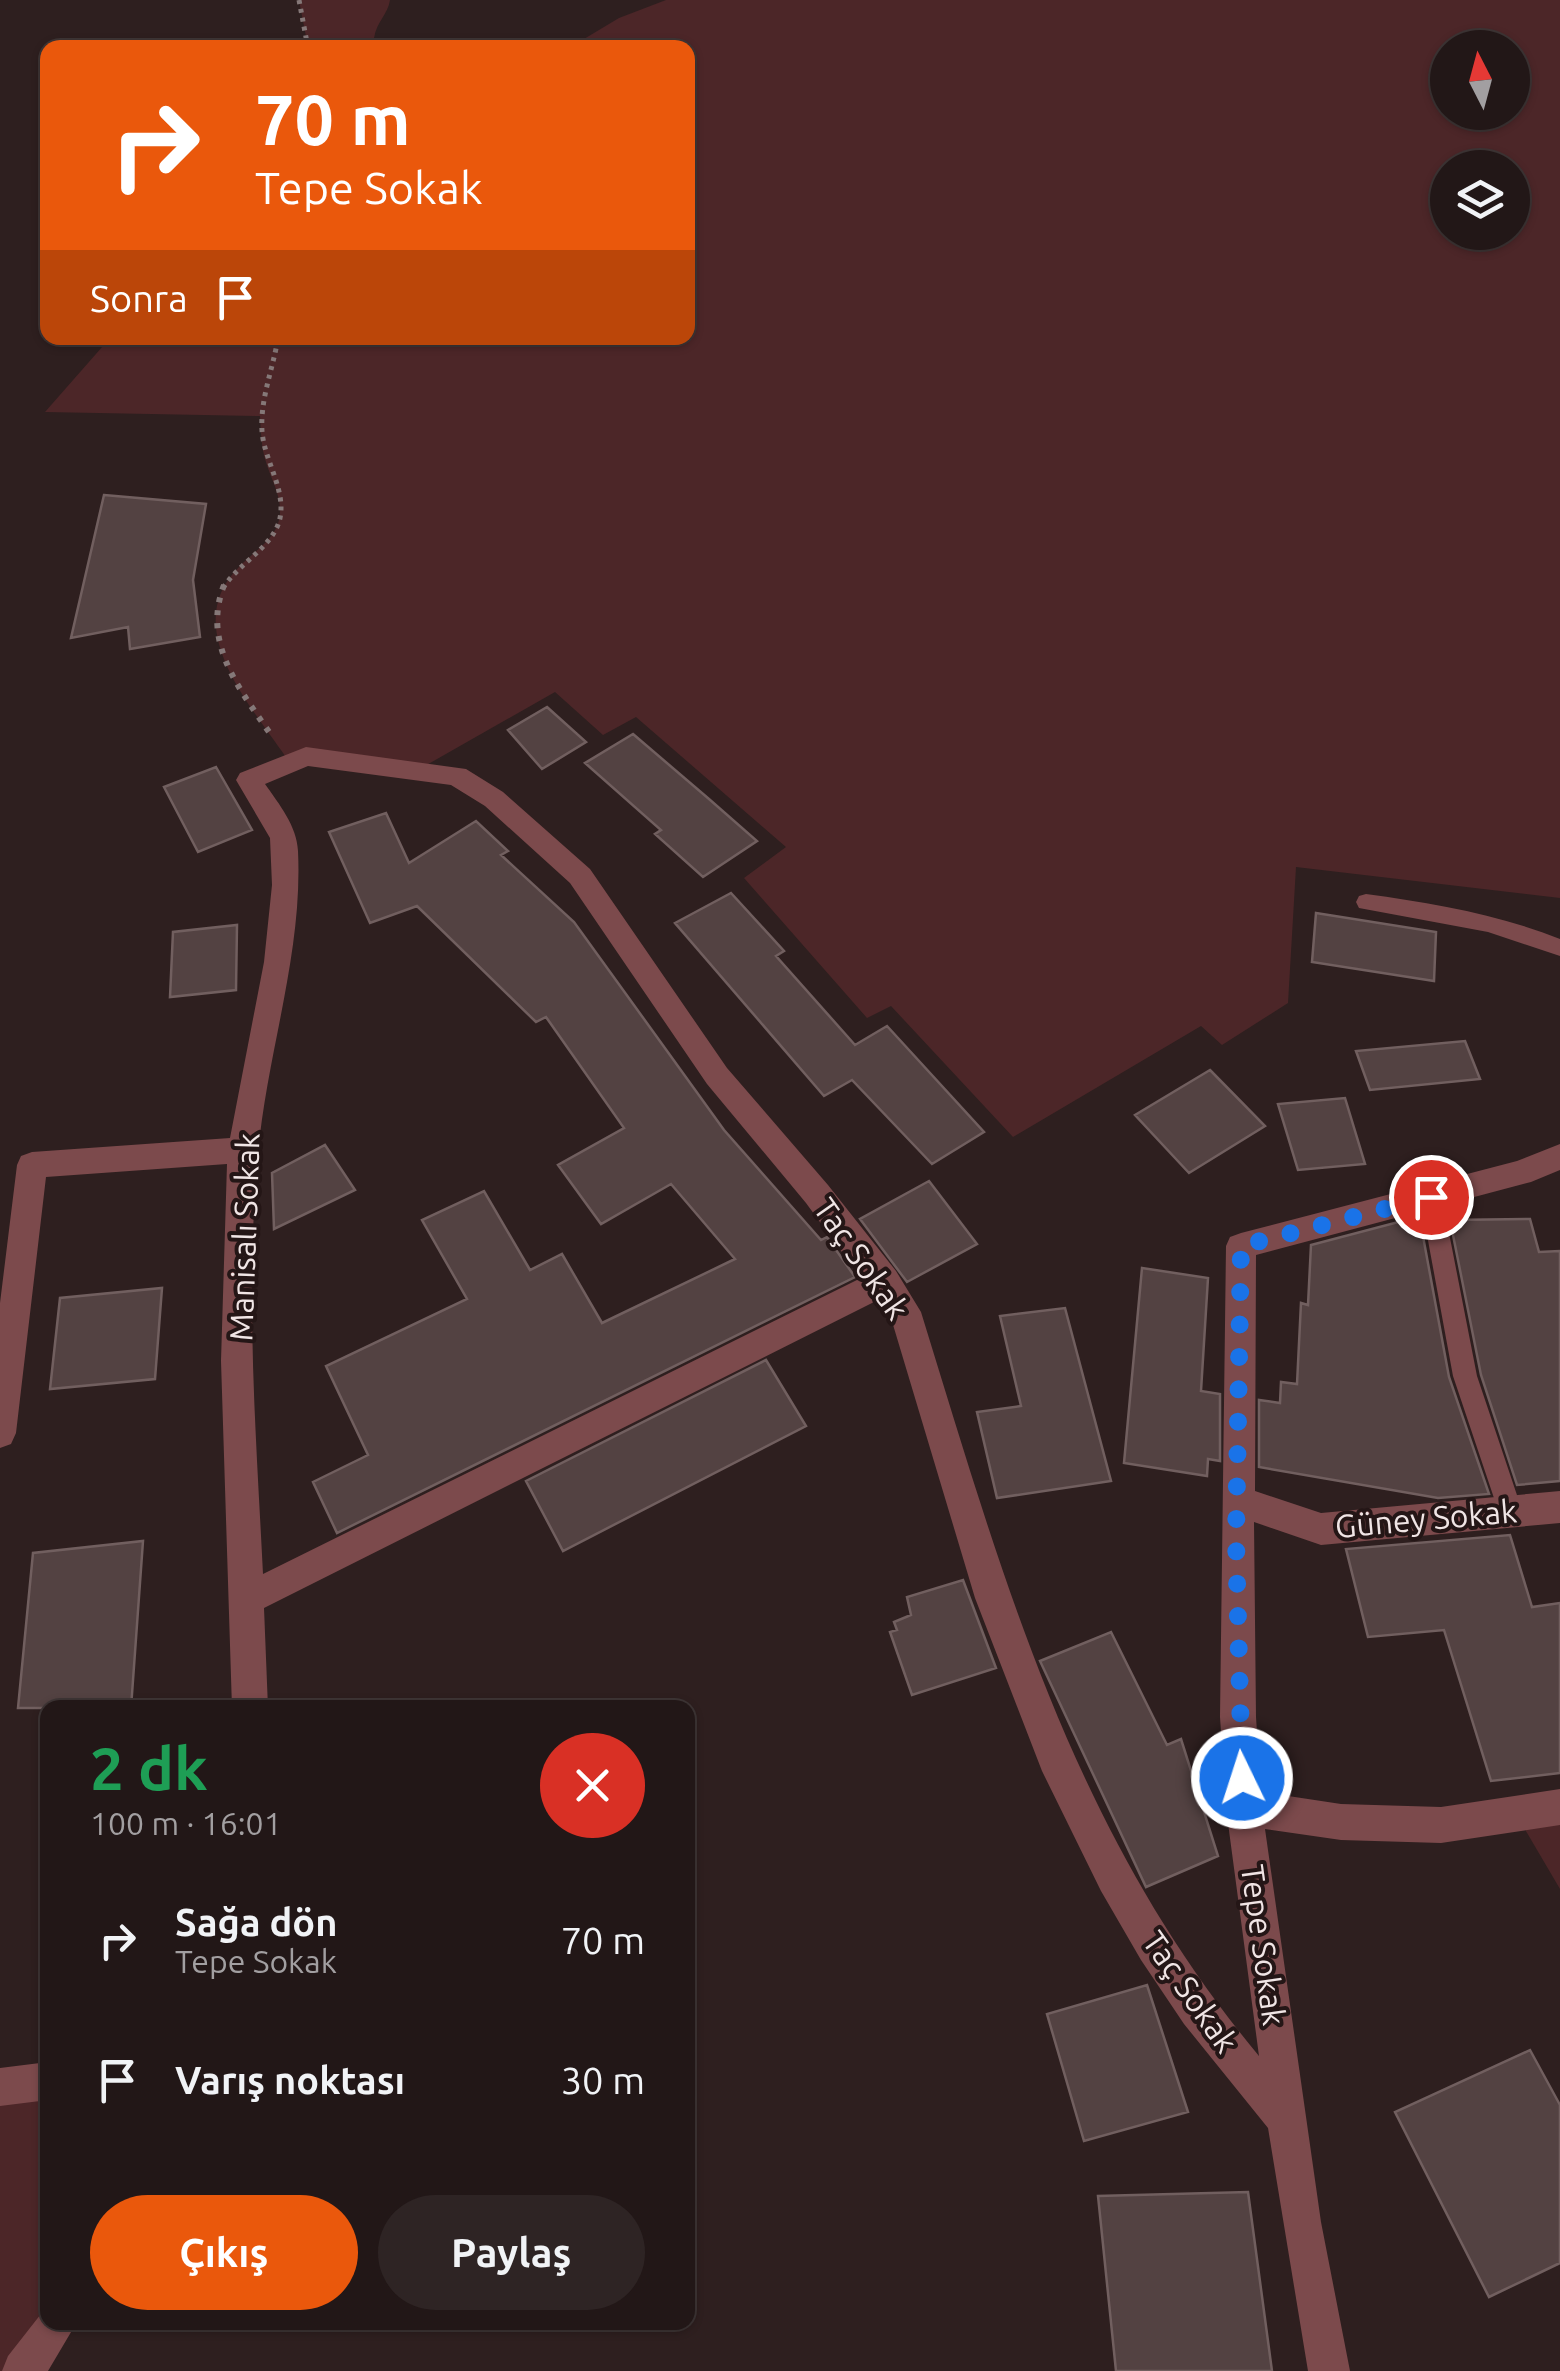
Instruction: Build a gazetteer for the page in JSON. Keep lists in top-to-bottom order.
{
  "streets": {
    "street": [
      "Manisalı Sokak",
      "Taç Sokak",
      "Güney Sokak",
      "Tepe Sokak"
    ]
  },
  "crossings": [
    ["Manisalı Sokak", "Taç Sokak"],
    ["Taç Sokak", "Tepe Sokak"],
    ["Güney Sokak", "Tepe Sokak"]
  ],
  "north": "top",
  "page": {
    "turn": ["70 m", "Tepe Sokak"],
    "then": "Sonra",
    "heading": ["2 dk", "100 m · 16:01"],
    "list": [
      {
        "name": "Sağa dön",
        "note": "Tepe Sokak",
        "value": "70 m"
      },
      {
        "name": "Varış noktası",
        "value": "30 m"
      }
    ],
    "buttons": ["Çıkış", "Paylaş"]
  }
}
